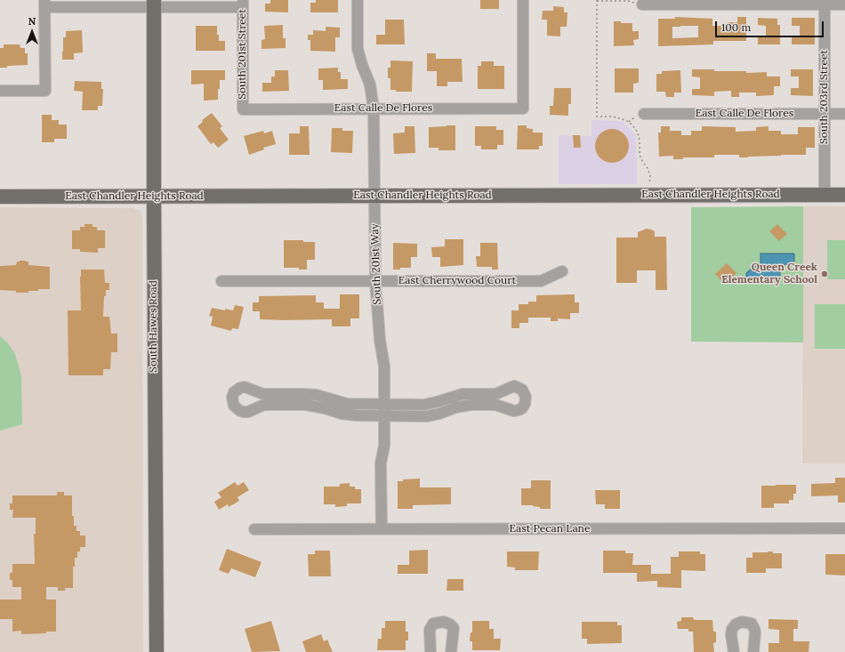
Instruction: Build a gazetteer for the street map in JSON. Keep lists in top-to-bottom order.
{
  "streets": {
    "main road": ["East Chandler Heights Road", "South Hawes Road"],
    "street": [
      "South 201st Street",
      "South 203rd Street",
      "East Calle De Flores",
      "South 201st Way",
      "East Cherrywood Court",
      "East Pecan Lane"
    ]
  },
  "crossings": [
    ["South 201st Street", "East Calle De Flores"],
    ["South 203rd Street", "East Calle De Flores"],
    ["South 203rd Street", "East Chandler Heights Road"],
    ["East Calle De Flores", "South 201st Way"],
    ["East Chandler Heights Road", "South 201st Way"],
    ["East Chandler Heights Road", "South Hawes Road"],
    ["South 201st Way", "East Cherrywood Court"],
    ["South 201st Way", "East Pecan Lane"]
  ],
  "places": ["Queen Creek Elementary School"],
  "scale_bar": "100 m",
  "north": "top"
}
